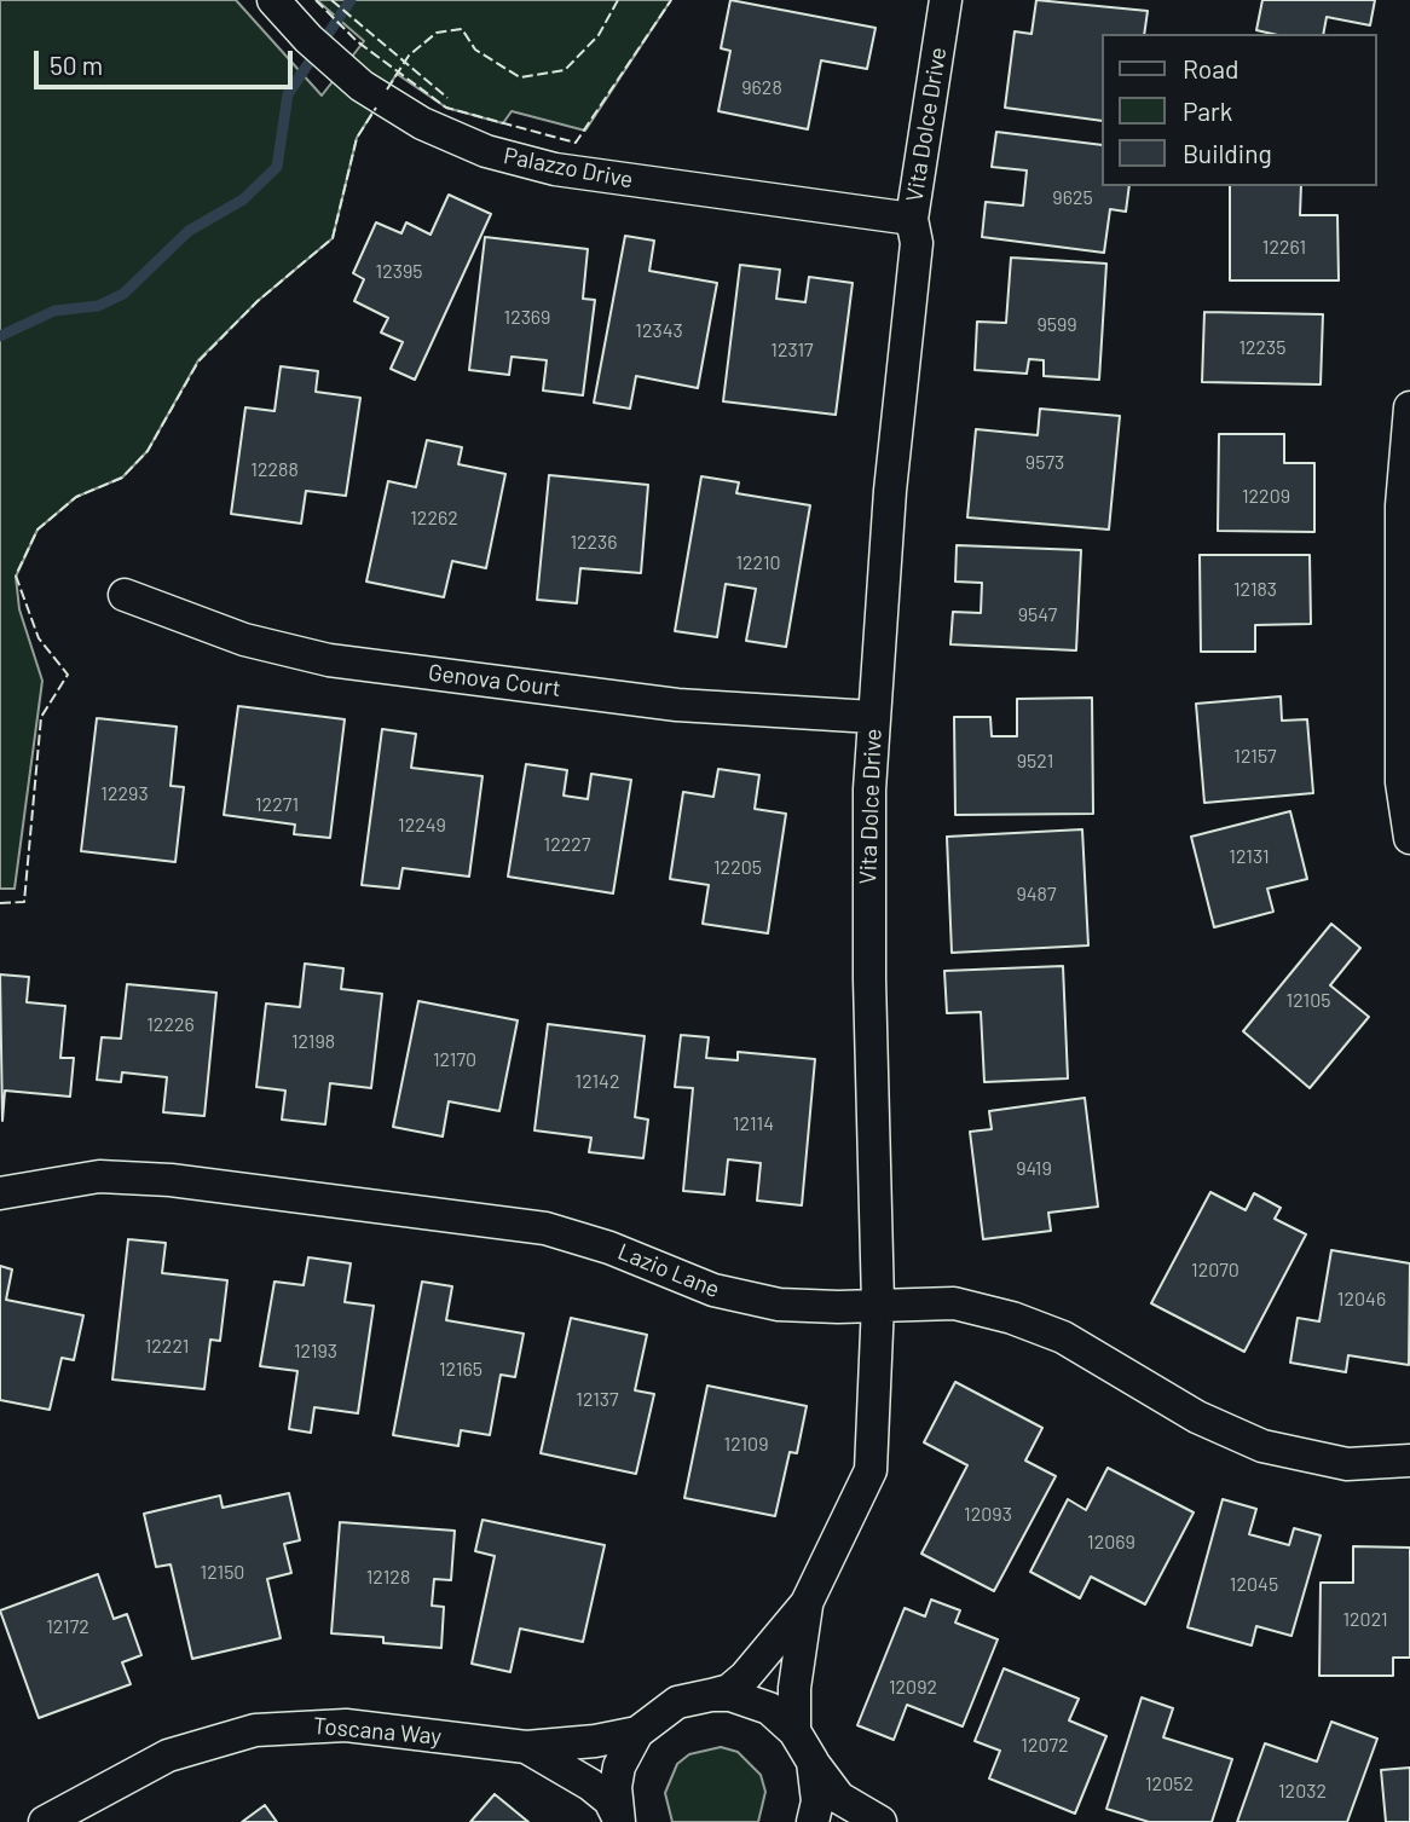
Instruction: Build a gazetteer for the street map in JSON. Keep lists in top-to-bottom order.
{
  "streets": {
    "street": [
      "Vita Dolce Drive",
      "Palazzo Drive",
      "Genova Court",
      "Lazio Lane",
      "Toscana Way"
    ]
  },
  "crossings": [
    ["Vita Dolce Drive", "Palazzo Drive"],
    ["Vita Dolce Drive", "Genova Court"],
    ["Vita Dolce Drive", "Lazio Lane"]
  ],
  "house_numbers": [
    "9628",
    "9625",
    "12261",
    "12395",
    "12369",
    "9599",
    "12343",
    "12235",
    "12317",
    "9573",
    "12288",
    "12209",
    "12262",
    "12236",
    "12210",
    "12183",
    "9547",
    "12157",
    "9521",
    "12293",
    "12271",
    "12249",
    "12227",
    "12131",
    "12205",
    "9487",
    "12105",
    "12226",
    "12198",
    "12170",
    "12142",
    "12114",
    "9419",
    "12070",
    "12046",
    "12221",
    "12193",
    "12165",
    "12137",
    "12109",
    "12093",
    "12069",
    "12150",
    "12128",
    "12045",
    "12021",
    "12172",
    "12092",
    "12072",
    "12052",
    "12032"
  ],
  "legend": ["Road", "Park", "Building"],
  "scale_bar": "50 m"
}
